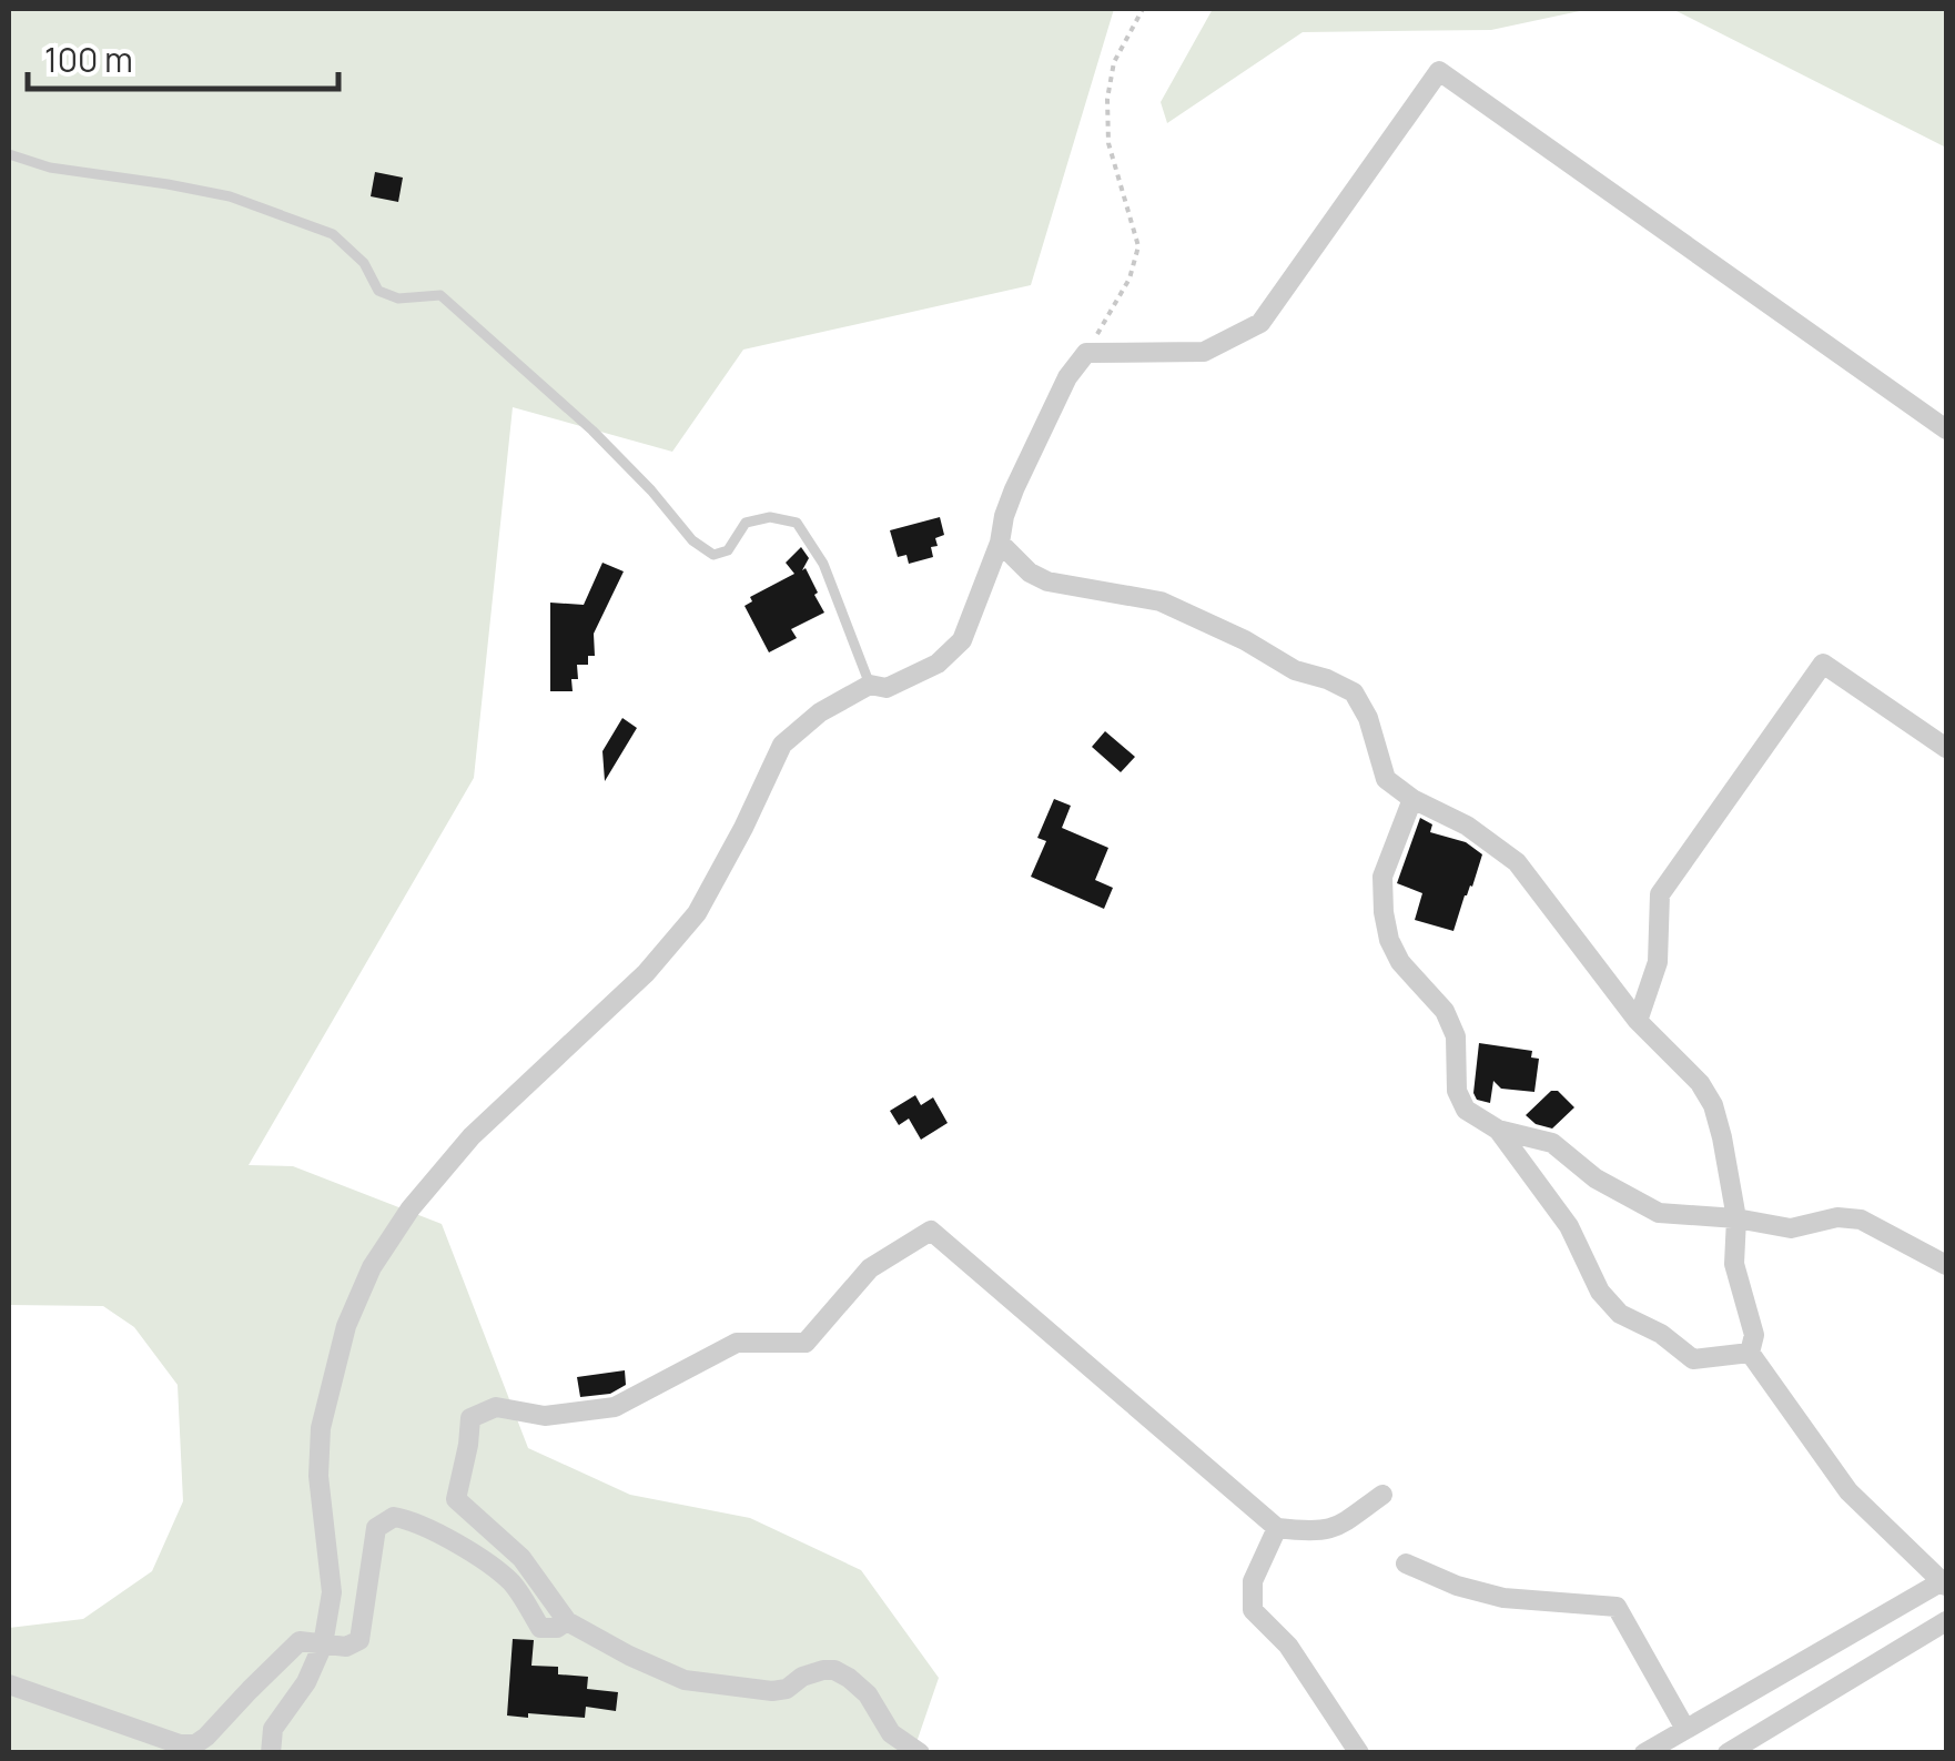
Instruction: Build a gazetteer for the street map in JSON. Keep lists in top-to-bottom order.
{
  "scale_bar": "100 m"
}
